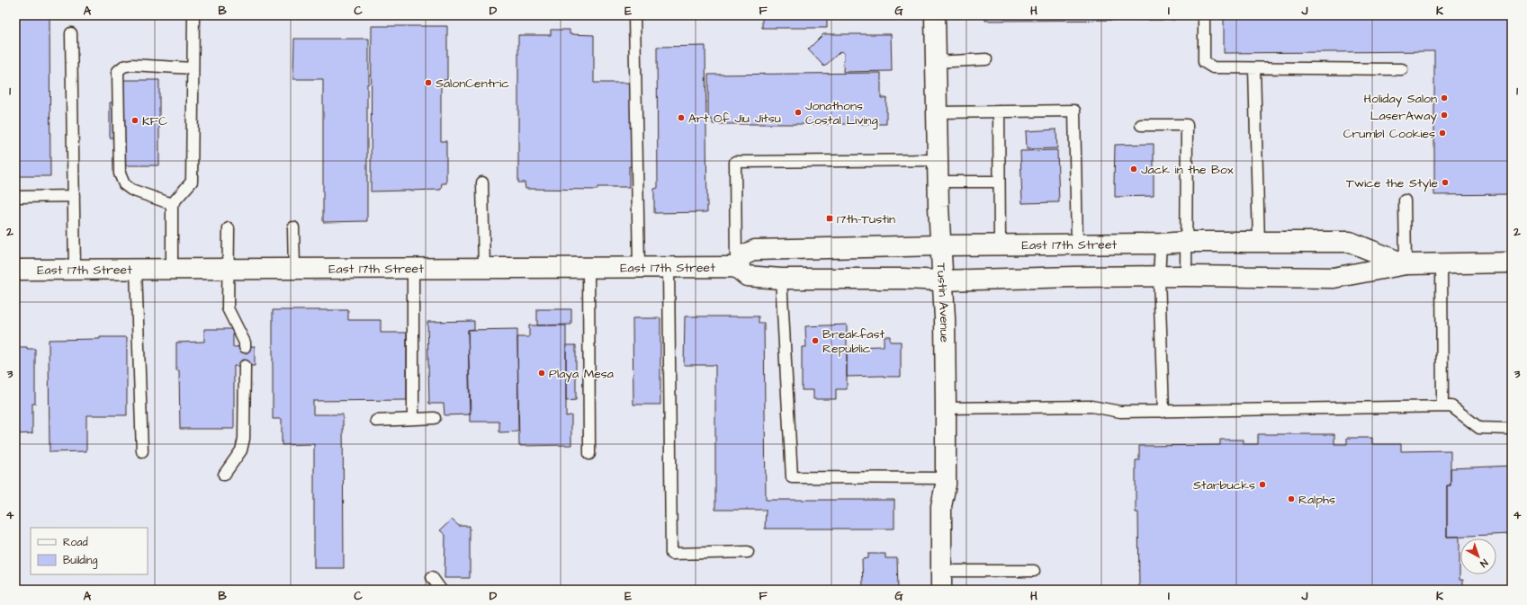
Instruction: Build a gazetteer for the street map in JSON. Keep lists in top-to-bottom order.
{
  "streets": {
    "main road": ["East 17th Street", "Tustin Avenue"]
  },
  "crossings": [
    ["East 17th Street", "Tustin Avenue"]
  ],
  "places": {
    "other": [
      "SalonCentric",
      "Holiday Salon",
      "Jonathons Costal Living",
      "LaserAway",
      "Art Of Jiu Jitsu",
      "KFC",
      "Crumbl Cookies",
      "Jack in the Box",
      "Twice the Style",
      "Breakfast Republic",
      "Playa Mesa",
      "Starbucks",
      "Ralphs"
    ],
    "transit": ["17th-Tustin"]
  },
  "legend": ["Road", "Building"],
  "north": "bottom right",
  "grid": {
    "columns": [
      "A",
      "B",
      "C",
      "D",
      "E",
      "F",
      "G",
      "H",
      "I",
      "J",
      "K"
    ],
    "rows": [
      "1",
      "2",
      "3",
      "4"
    ]
  }
}
